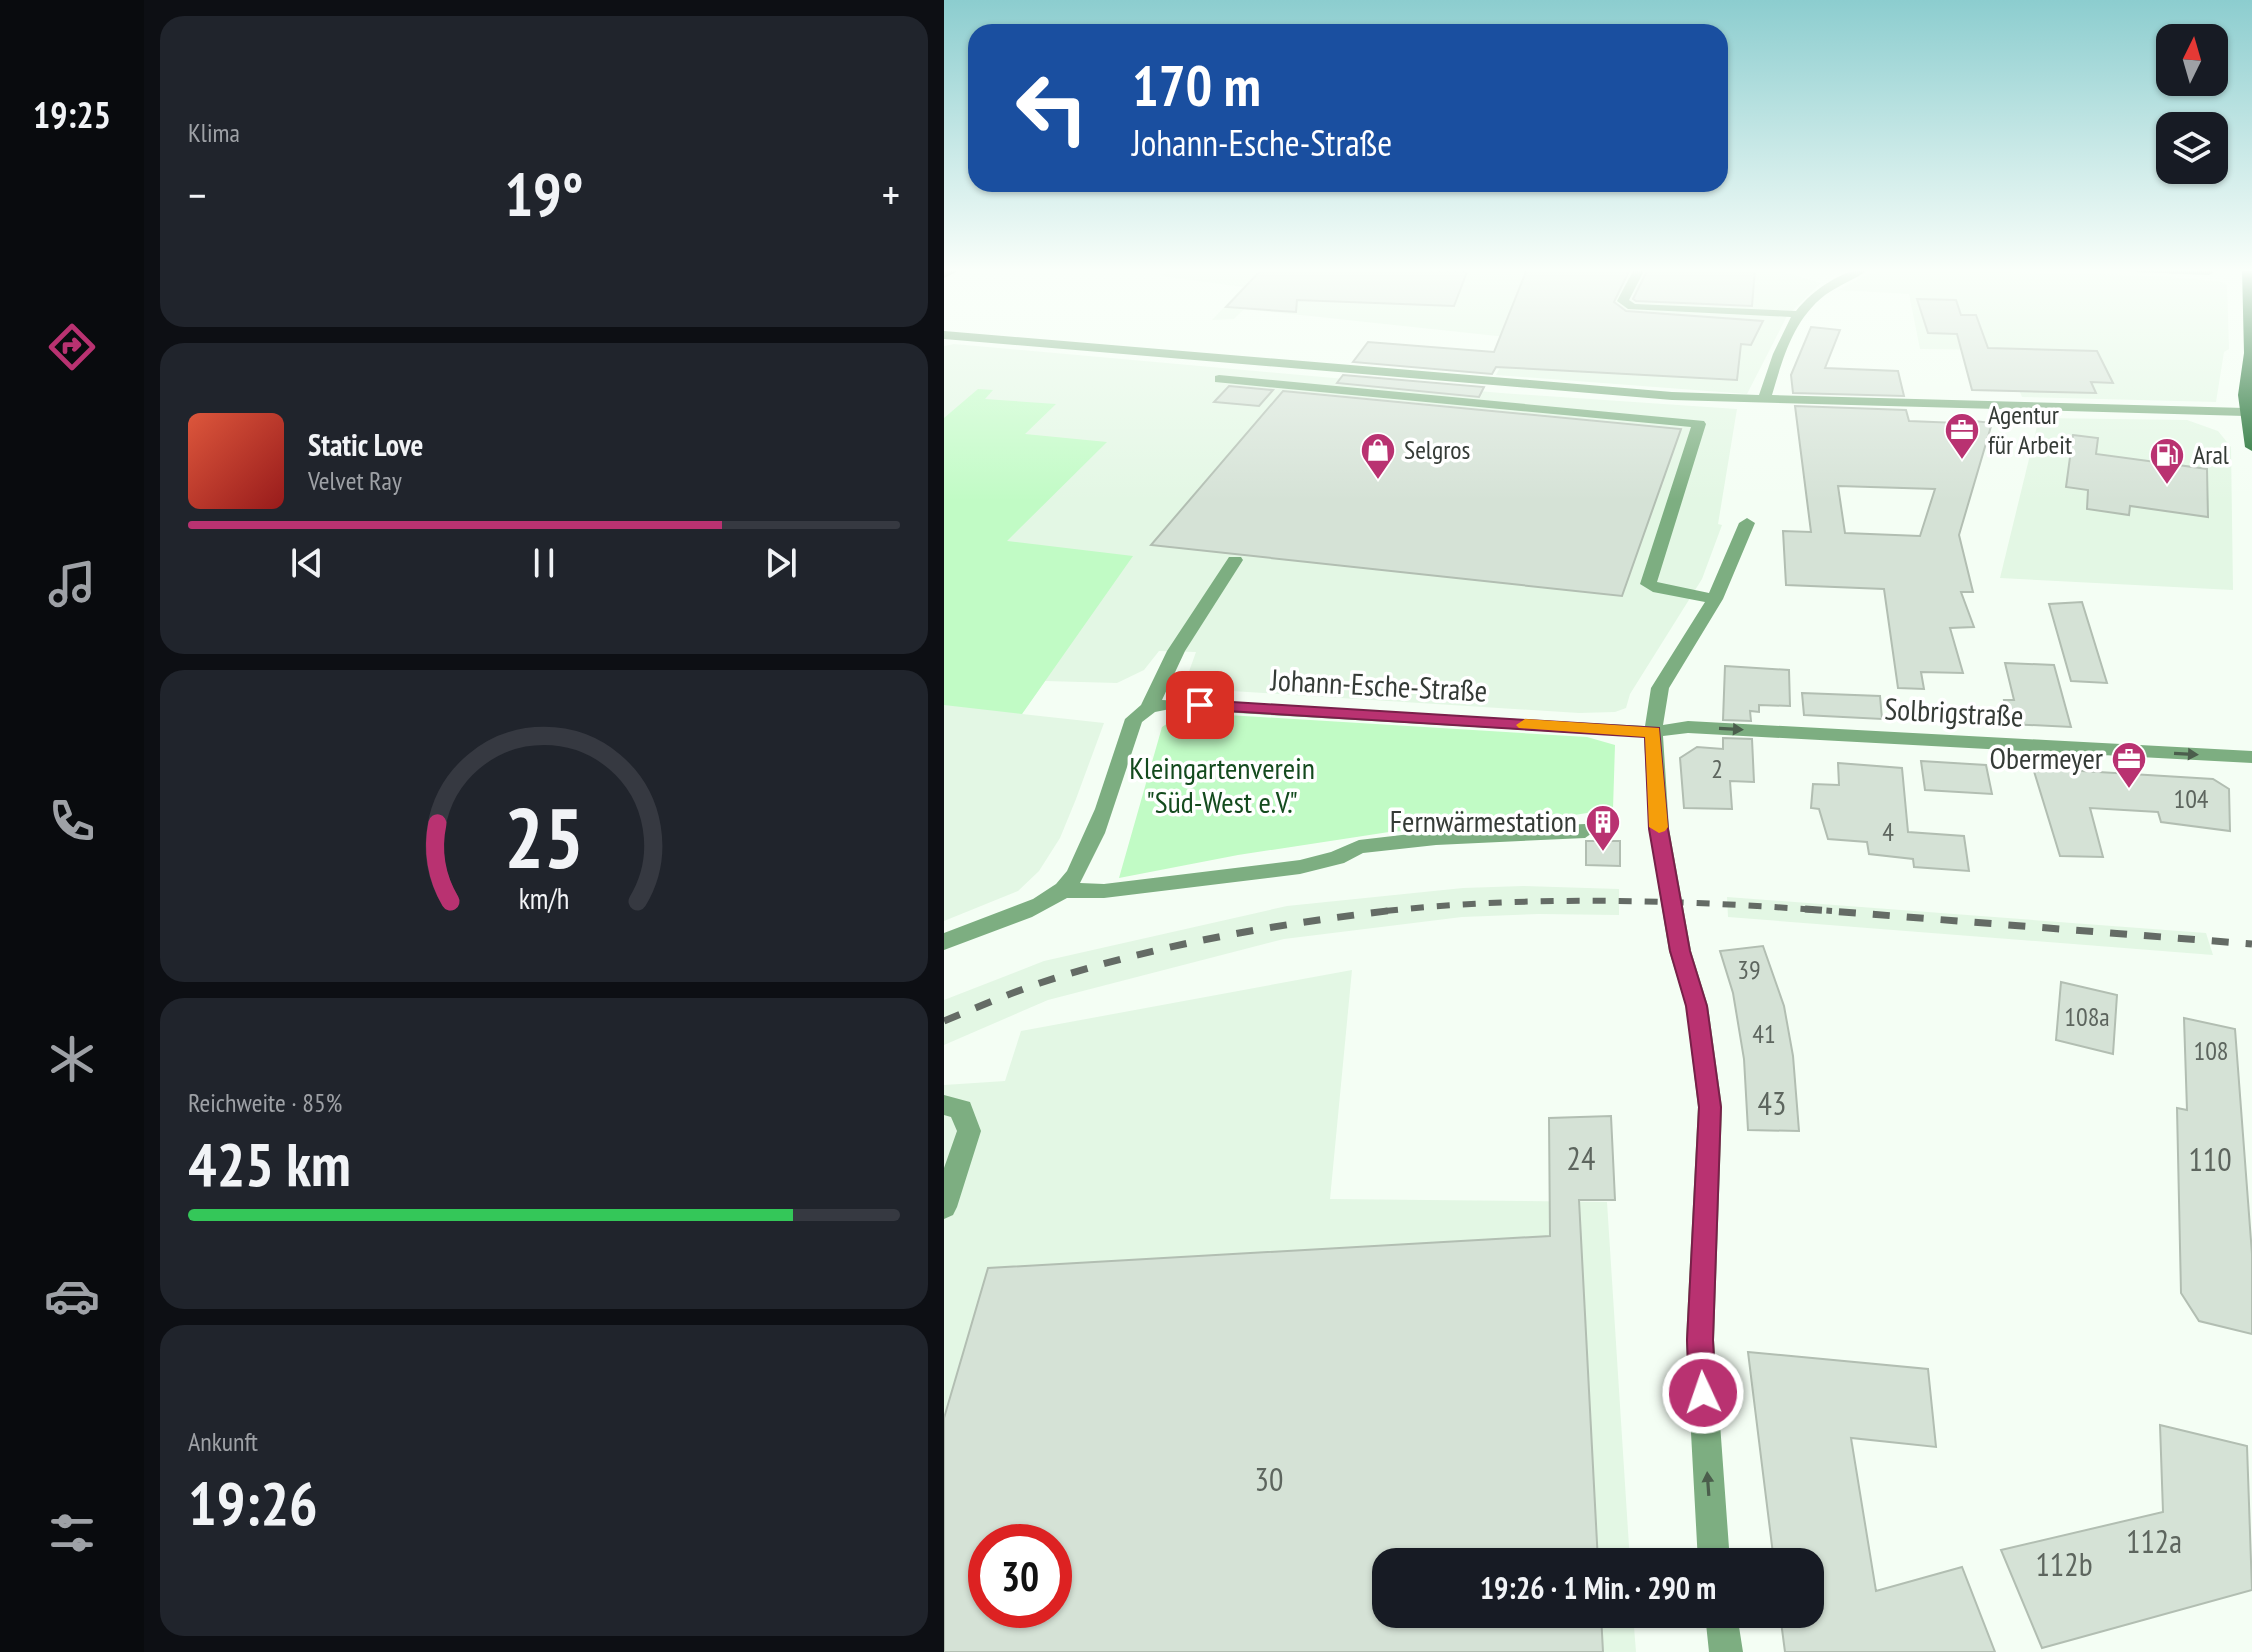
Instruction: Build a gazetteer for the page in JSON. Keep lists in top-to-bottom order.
{
  "streets": {
    "street": ["Johann-Esche-Straße", "Solbrigstraße"]
  },
  "crossings": [
    ["Johann-Esche-Straße", "Solbrigstraße"]
  ],
  "one_way": ["Solbrigstraße"],
  "parks": ["Kleingartenverein \"Süd-West e.V.\""],
  "places": {
    "office": ["Agentur für Arbeit", "Obermeyer"],
    "shop": ["Selgros"],
    "fuel station": ["Aral"],
    "building": ["Fernwärmestation"]
  },
  "house_numbers": [
    "2",
    "104",
    "4",
    "39",
    "108a",
    "41",
    "108",
    "43",
    "24",
    "110",
    "30",
    "112a",
    "112b"
  ],
  "north": "top",
  "page": {
    "tabs": "19:25",
    "tile": [
      "Klima",
      ["Reichweite · 85%", "425 km"],
      ["Ankunft", "19:26"]
    ],
    "turn": ["170 m", "Johann-Esche-Straße"],
    "heat": ["−", "19°", "+"],
    "song": ["Static Love", "Velvet Ray"],
    "limit": "30",
    "trip": "19:26 · 1 Min. · 290 m",
    "gauge": ["25", "km/h"]
  }
}
